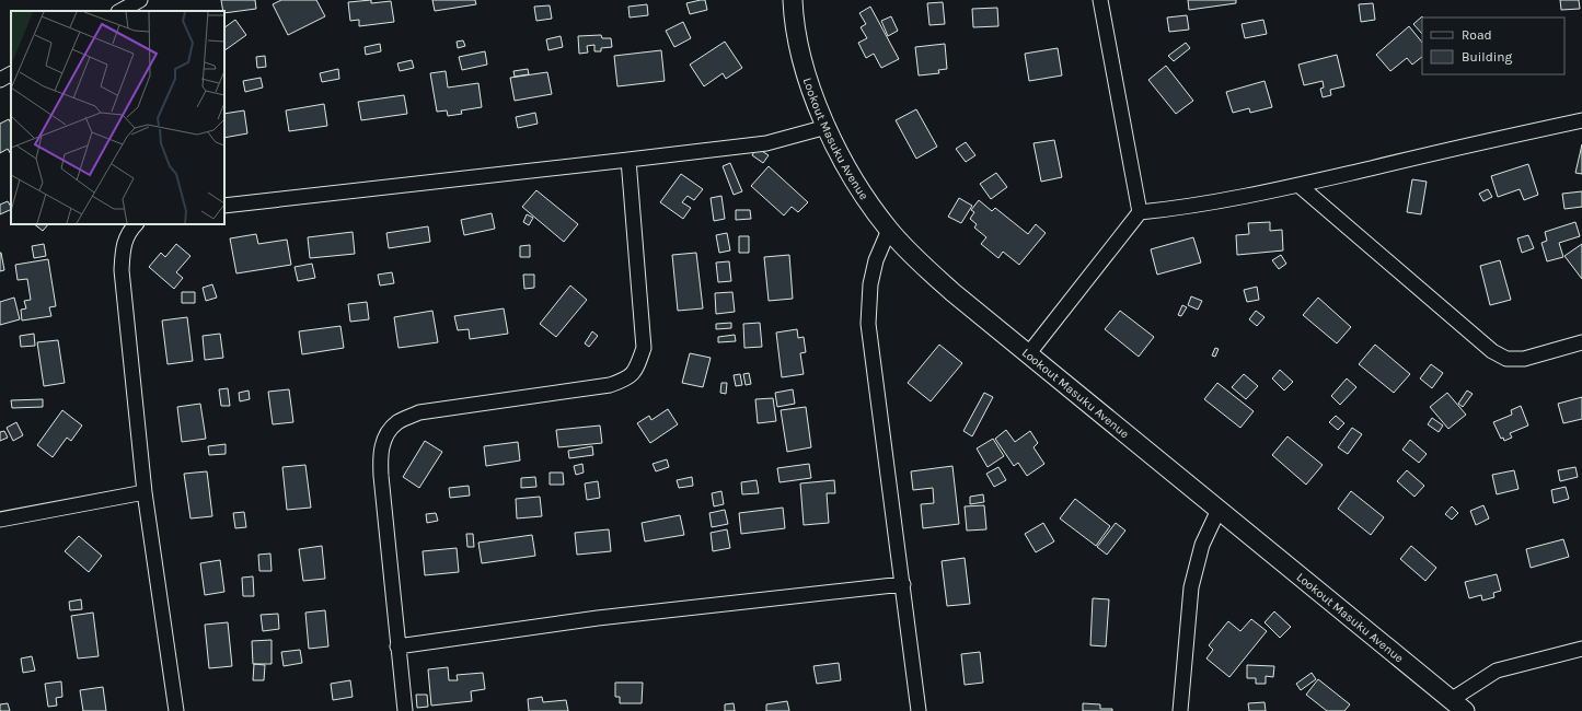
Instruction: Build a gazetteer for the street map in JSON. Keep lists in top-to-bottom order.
{
  "streets": {
    "street": ["Lookout Masuku Avenue"]
  },
  "legend": ["Road", "Building"]
}
